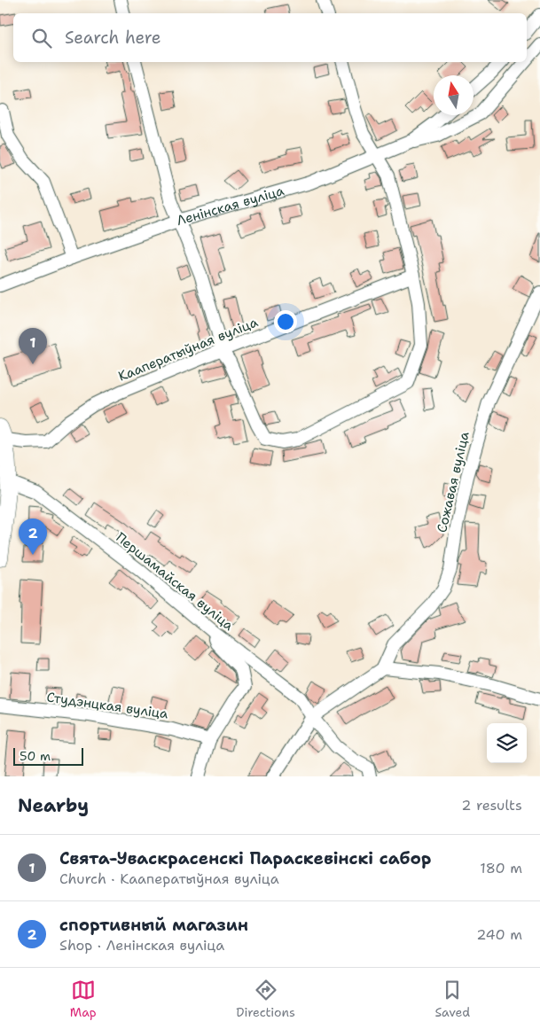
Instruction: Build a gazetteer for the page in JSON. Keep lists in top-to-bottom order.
{
  "streets": {
    "street": [
      "Ленінская вуліца",
      "Кааператыўная вуліца",
      "Сожавая вуліца",
      "Першамайская вуліца",
      "Студэнцкая вуліца"
    ]
  },
  "scale_bar": "50 m",
  "north": "top",
  "page": {
    "search": "Search here",
    "pins": ["1", "2"],
    "scale": "50 m",
    "heading": ["Nearby", "2 results"],
    "list": [
      {
        "mark": "1",
        "name": "Свята-Уваскрасенскі Параскевінскі сабор",
        "note": "Church · Кааператыўная вуліца",
        "value": "180 m"
      },
      {
        "mark": "2",
        "name": "спортивный магазин",
        "note": "Shop · Ленінская вуліца",
        "value": "240 m"
      }
    ],
    "nav": ["Map", "Directions", "Saved"]
  }
}
